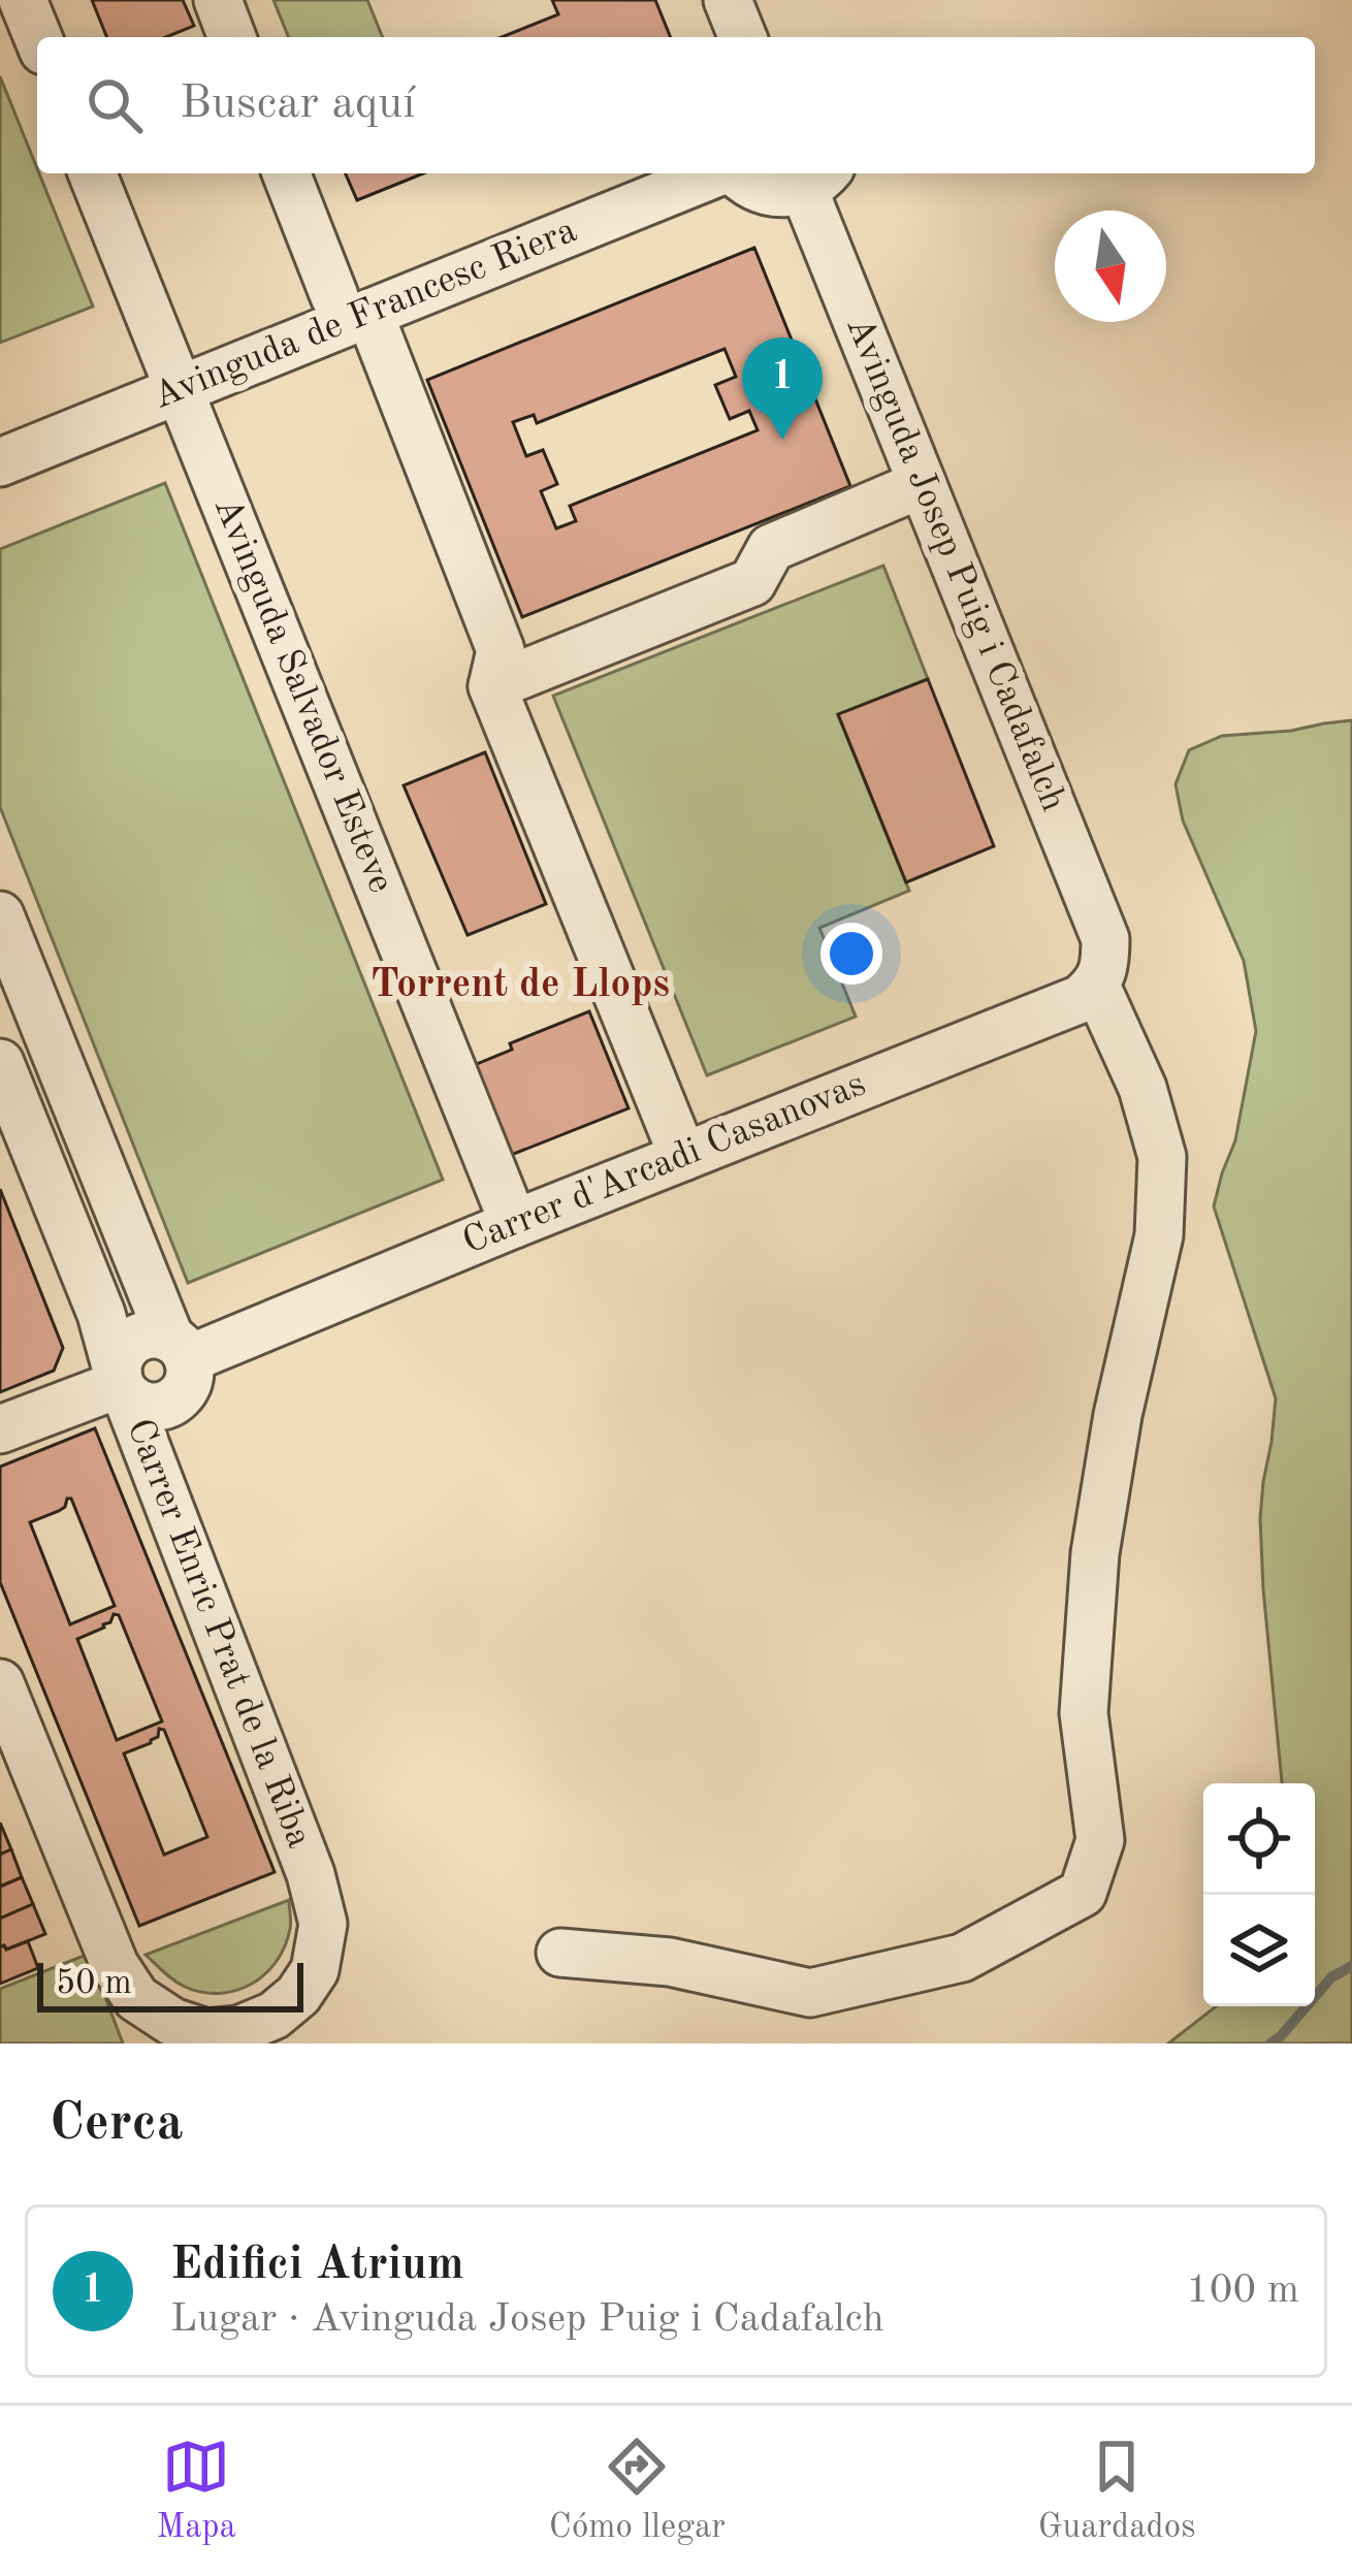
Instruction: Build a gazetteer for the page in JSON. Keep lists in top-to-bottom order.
{
  "streets": {
    "street": [
      "Avinguda de Francesc Riera",
      "Avinguda Josep Puig i Cadafalch",
      "Avinguda Salvador Esteve",
      "Carrer d'Arcadi Casanovas",
      "Carrer Enric Prat de la Riba"
    ]
  },
  "crossings": [
    ["Avinguda de Francesc Riera", "Avinguda Salvador Esteve"],
    ["Avinguda Josep Puig i Cadafalch", "Carrer d'Arcadi Casanovas"],
    ["Avinguda Salvador Esteve", "Carrer d'Arcadi Casanovas"]
  ],
  "districts": ["Torrent de Llops"],
  "scale_bar": "50 m",
  "north": "bottom",
  "page": {
    "search": "Buscar aquí",
    "pins": "1",
    "scale": "50 m",
    "heading": "Cerca",
    "list": [
      {
        "mark": "1",
        "name": "Edifici Atrium",
        "note": "Lugar · Avinguda Josep Puig i Cadafalch",
        "value": "100 m"
      }
    ],
    "nav": ["Mapa", "Cómo llegar", "Guardados"]
  }
}
